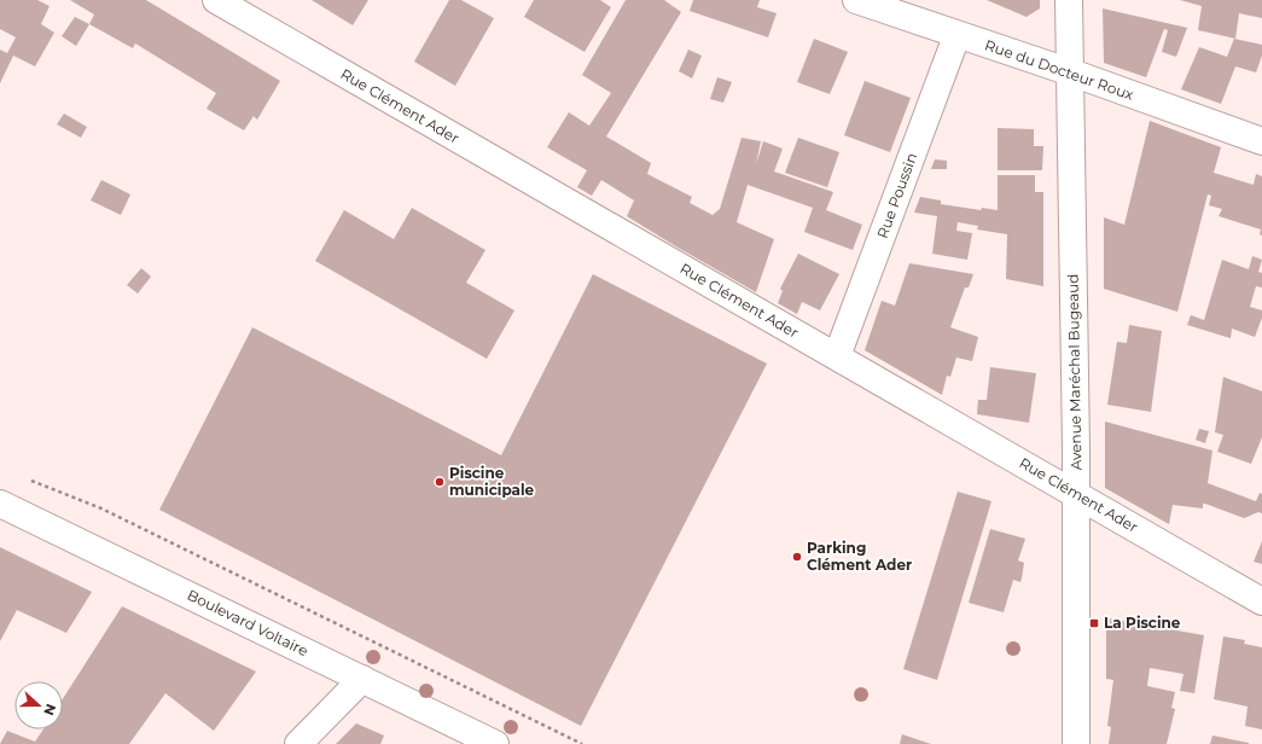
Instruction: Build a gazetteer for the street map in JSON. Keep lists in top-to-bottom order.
{
  "streets": {
    "street": [
      "Rue du Docteur Roux",
      "Rue Clément Ader",
      "Rue Poussin",
      "Avenue Maréchal Bugeaud",
      "Boulevard Voltaire"
    ]
  },
  "crossings": [
    ["Rue du Docteur Roux", "Rue Poussin"],
    ["Rue du Docteur Roux", "Avenue Maréchal Bugeaud"],
    ["Rue Clément Ader", "Rue Poussin"],
    ["Rue Clément Ader", "Avenue Maréchal Bugeaud"]
  ],
  "places": {
    "other": ["Piscine municipale", "Parking Clément Ader"],
    "transit": ["La Piscine"]
  },
  "north": "right"
}
